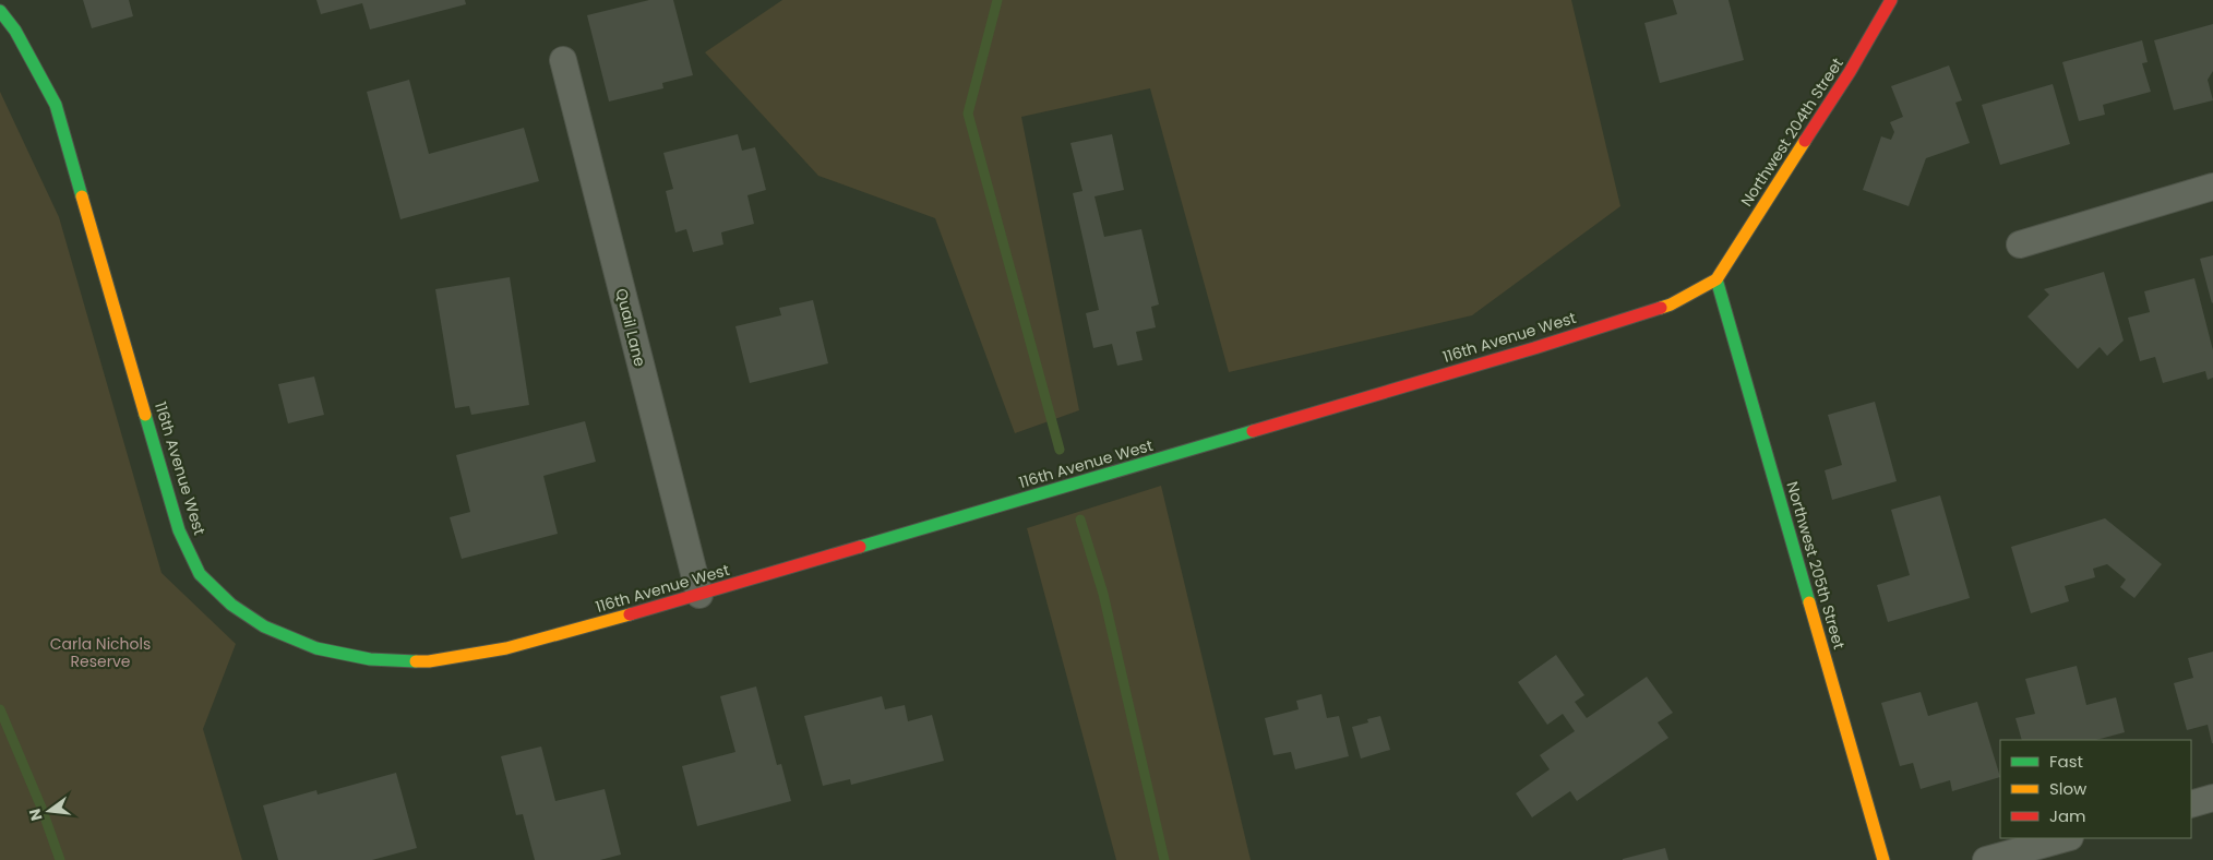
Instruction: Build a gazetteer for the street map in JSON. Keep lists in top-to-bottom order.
{
  "streets": {
    "street": [
      "Northwest 204th Street",
      "Quail Lane",
      "116th Avenue West",
      "Northwest 205th Street"
    ]
  },
  "crossings": [
    ["Northwest 204th Street", "116th Avenue West"],
    ["Northwest 204th Street", "Northwest 205th Street"],
    ["Quail Lane", "116th Avenue West"],
    ["116th Avenue West", "Northwest 205th Street"]
  ],
  "parks": ["Carla Nichols Reserve"],
  "legend": ["Fast", "Slow", "Jam"],
  "north": "left"
}
